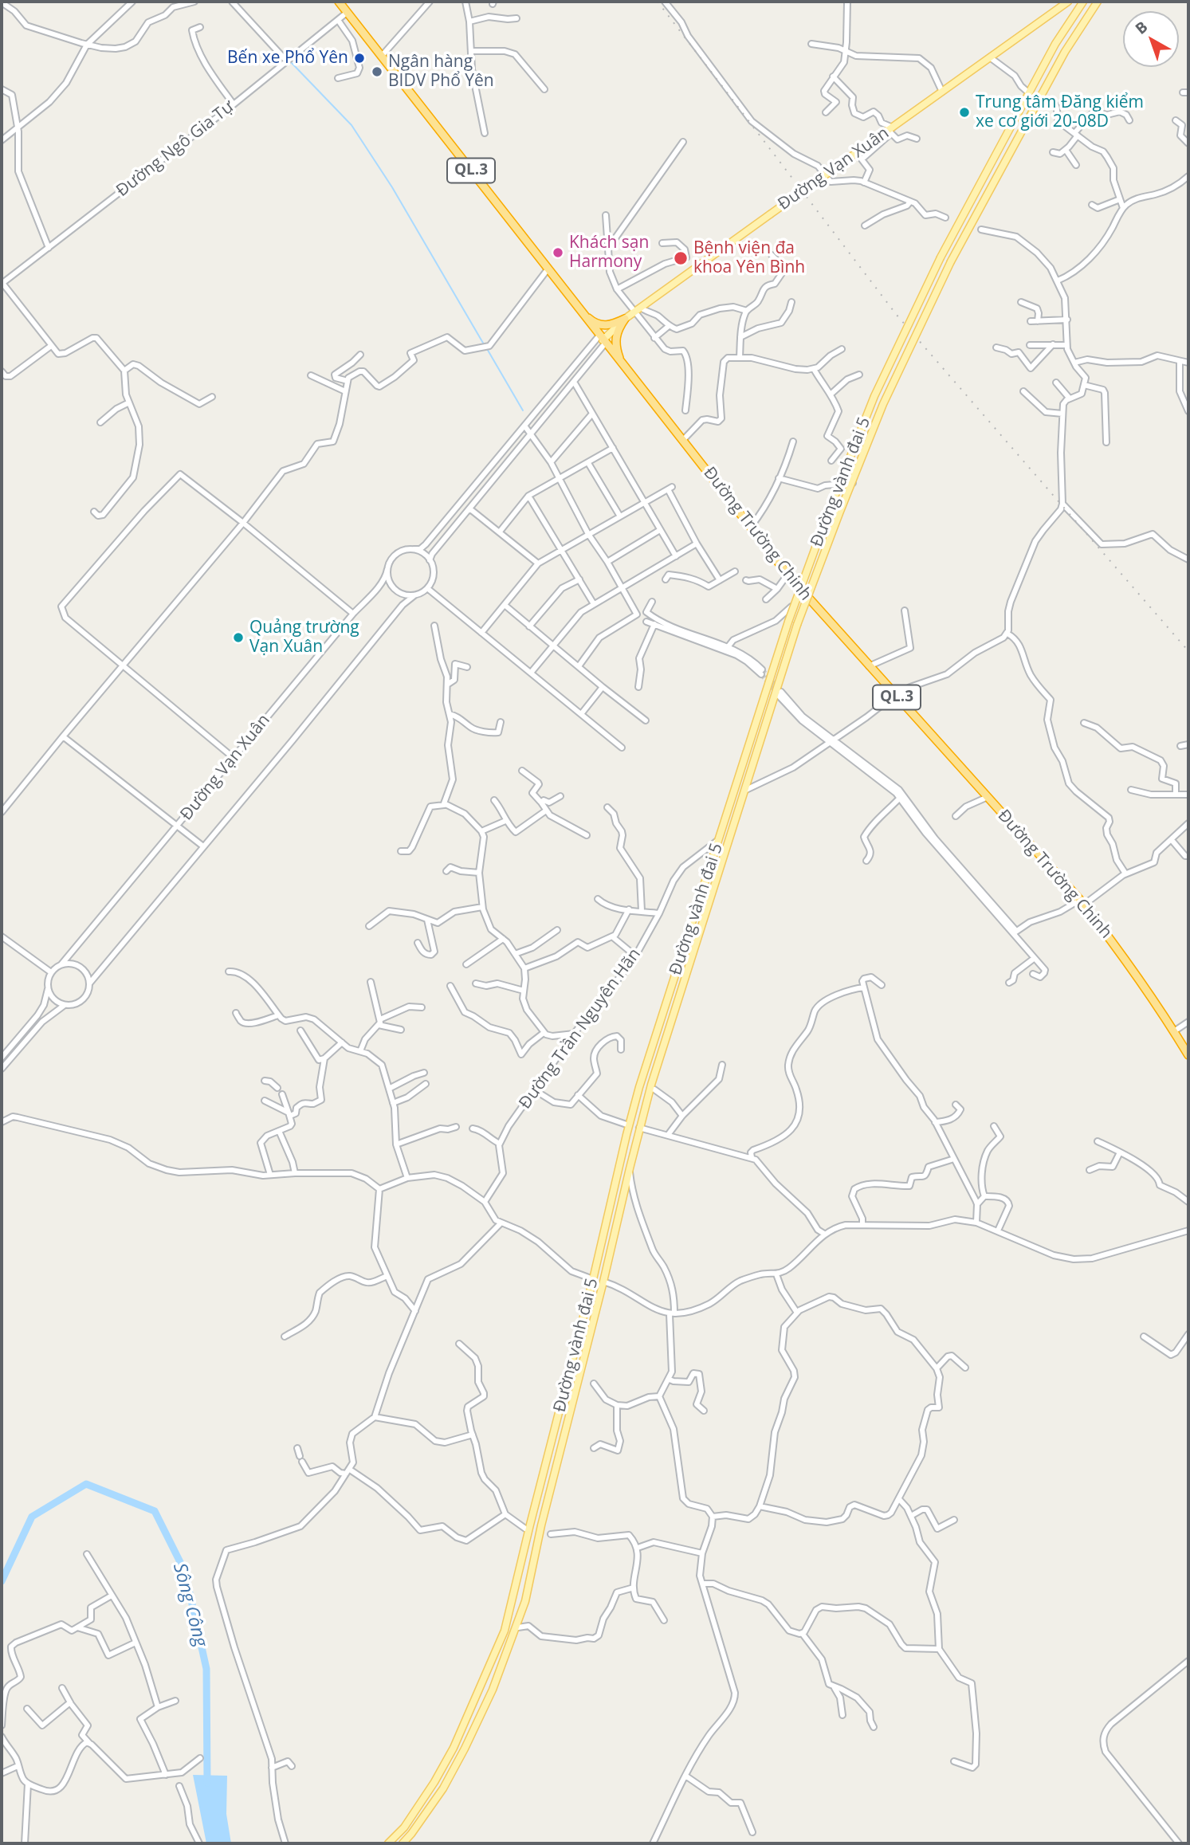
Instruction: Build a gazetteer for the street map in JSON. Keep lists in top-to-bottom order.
{
  "streets": {
    "highway": ["QL.3", "Đường Trường Chinh"],
    "main road": ["Đường Vạn Xuân", "Đường vành đai 5"],
    "street": ["Đường Ngô Gia Tự", "Đường Trần Nguyên Hãn"]
  },
  "crossings": [
    ["Đường Ngô Gia Tự", "Đường Trường Chinh"],
    ["Đường Vạn Xuân", "Đường Trường Chinh"],
    ["Đường vành đai 5", "Đường Trần Nguyên Hãn"]
  ],
  "water": ["Sông Công"],
  "places": [
    "Bến xe Phổ Yên",
    "Ngân hàng BIDV Phổ Yên",
    "Trung tâm Đăng kiểm xe cơ giới 20-08D",
    "Khách sạn Harmony",
    "Bệnh viện đa khoa Yên Bình",
    "Quảng trường Vạn Xuân"
  ],
  "north": "top left"
}
